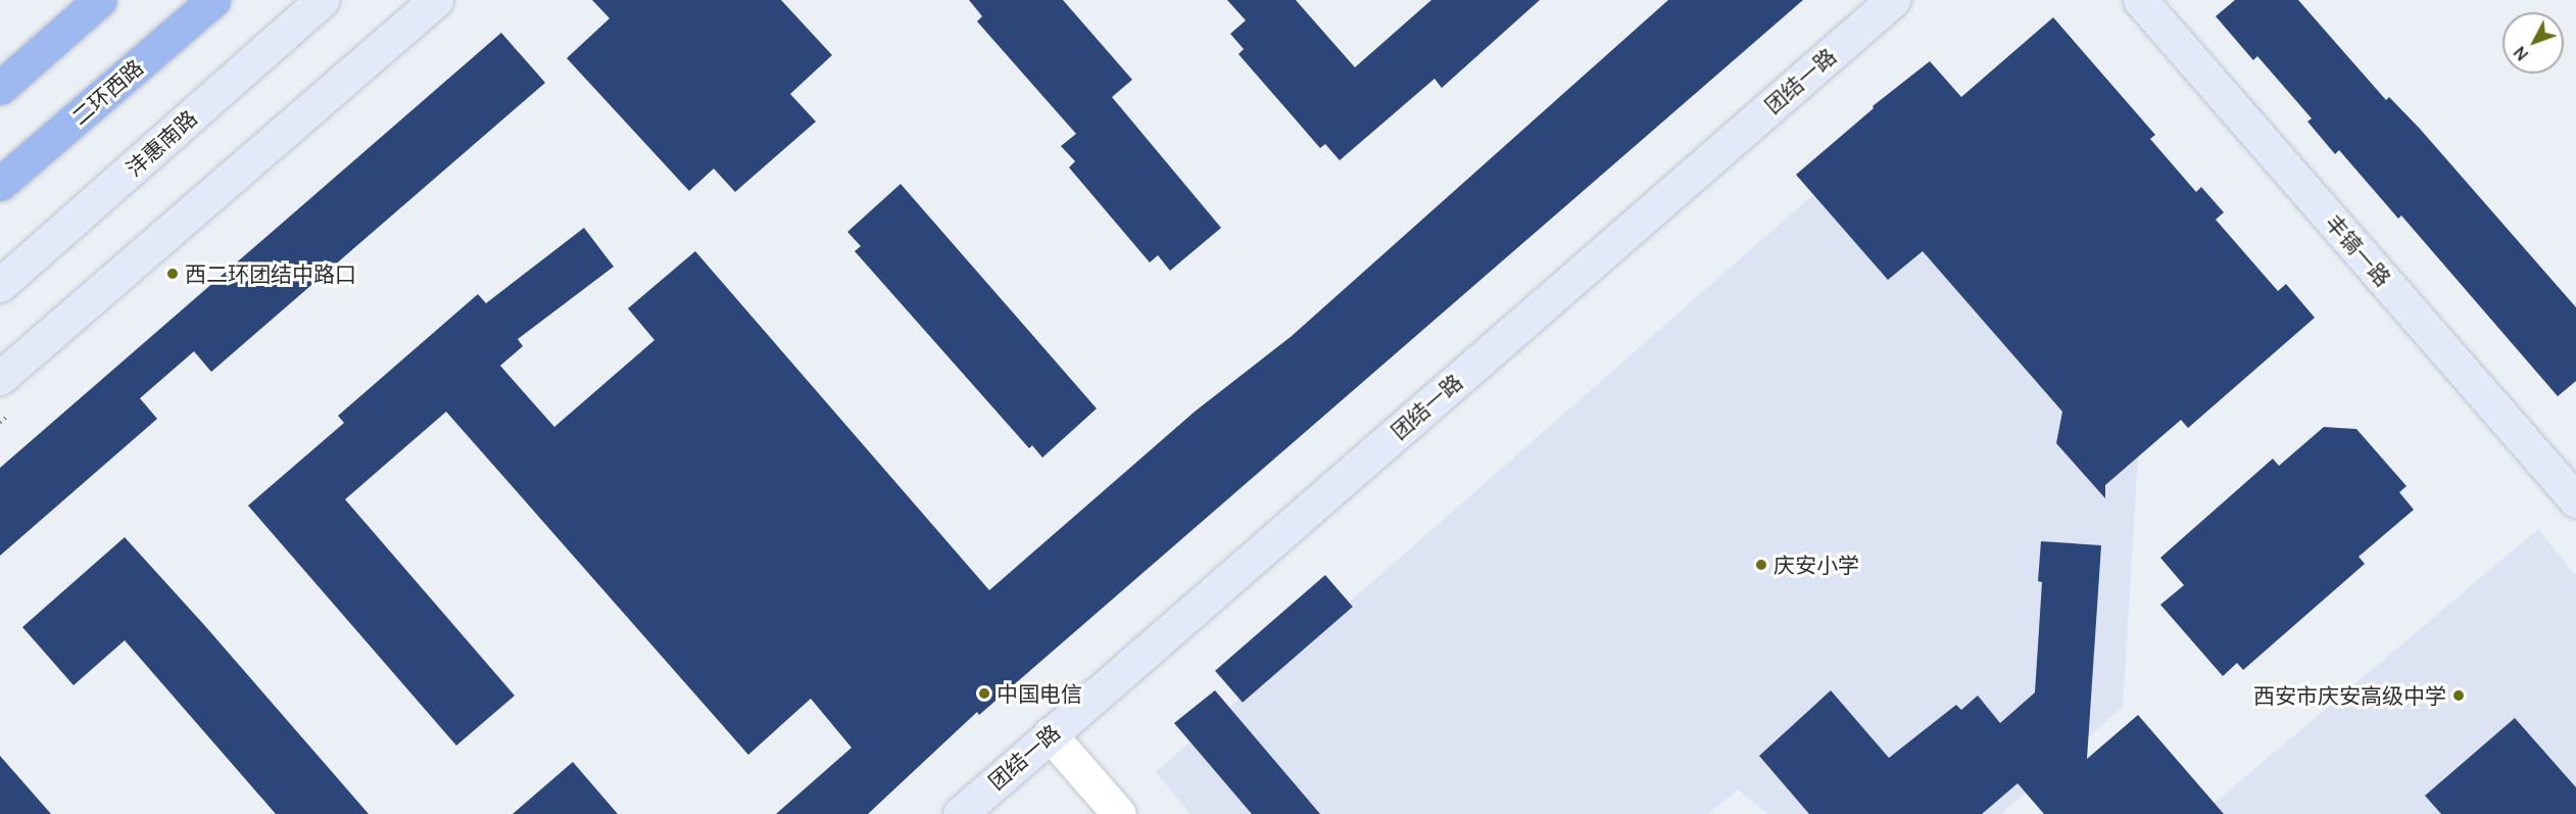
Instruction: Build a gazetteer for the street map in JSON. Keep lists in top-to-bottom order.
{
  "streets": {
    "highway": ["二环西路"],
    "street": ["团结一路", "沣惠南路", "丰镐一路"]
  },
  "places": [
    "西二环团结中路口",
    "庆安小学",
    "中国电信",
    "西安市庆安高级中学"
  ],
  "north": "bottom left"
}
